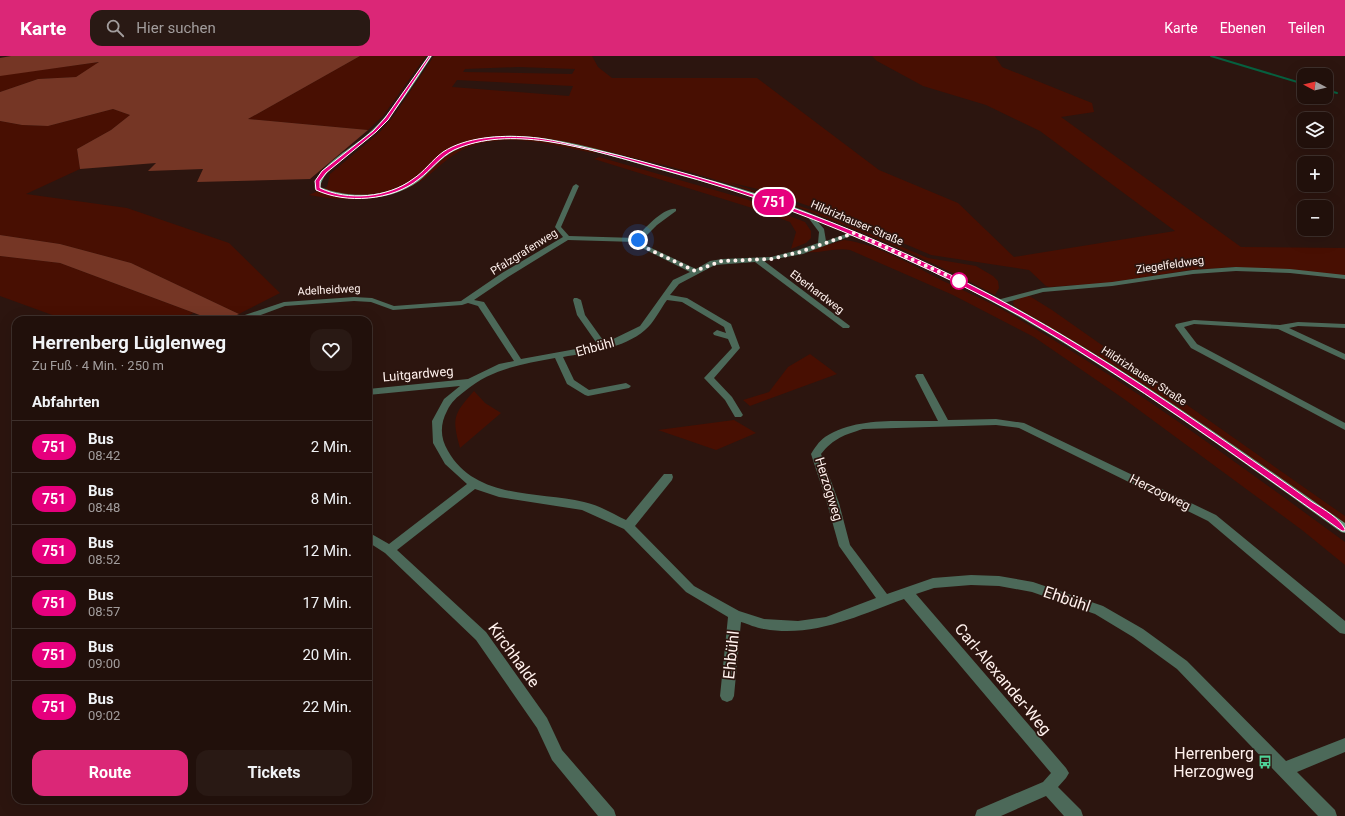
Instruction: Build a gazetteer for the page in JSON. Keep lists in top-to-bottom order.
{
  "streets": {
    "main road": ["Hildrizhauser Straße"],
    "street": [
      "Pfalzgrafenweg",
      "Ziegelfeldweg",
      "Adelheidweg",
      "Eberhardweg",
      "Ehbühl",
      "Luitgardweg",
      "Herzogweg",
      "Kirchhalde",
      "Carl-Alexander-Weg"
    ]
  },
  "crossings": [
    ["Hildrizhauser Straße", "Ziegelfeldweg"],
    ["Hildrizhauser Straße", "Ehbühl"],
    ["Pfalzgrafenweg", "Adelheidweg"],
    ["Eberhardweg", "Ehbühl"],
    ["Ehbühl", "Luitgardweg"],
    ["Ehbühl", "Herzogweg"],
    ["Ehbühl", "Carl-Alexander-Weg"]
  ],
  "places": {
    "bus stop": ["Herrenberg Herzogweg"]
  },
  "lines": ["bus line 751"],
  "north": "left",
  "page": {
    "header": "Karte",
    "search": "Hier suchen",
    "nav": ["Karte", "Ebenen", "Teilen"],
    "on_map": "751",
    "map_buttons": ["+", "−"],
    "heading": [
      ["Herrenberg Lüglenweg", "Zu Fuß · 4 Min. · 250 m"],
      "Abfahrten"
    ],
    "list": [
      {
        "mark": "751",
        "name": "Bus",
        "note": "08:42",
        "value": "2 Min."
      },
      {
        "mark": "751",
        "name": "Bus",
        "note": "08:48",
        "value": "8 Min."
      },
      {
        "mark": "751",
        "name": "Bus",
        "note": "08:52",
        "value": "12 Min."
      },
      {
        "mark": "751",
        "name": "Bus",
        "note": "08:57",
        "value": "17 Min."
      },
      {
        "mark": "751",
        "name": "Bus",
        "note": "09:00",
        "value": "20 Min."
      },
      {
        "mark": "751",
        "name": "Bus",
        "note": "09:02",
        "value": "22 Min."
      }
    ],
    "buttons": ["Route", "Tickets"]
  }
}
